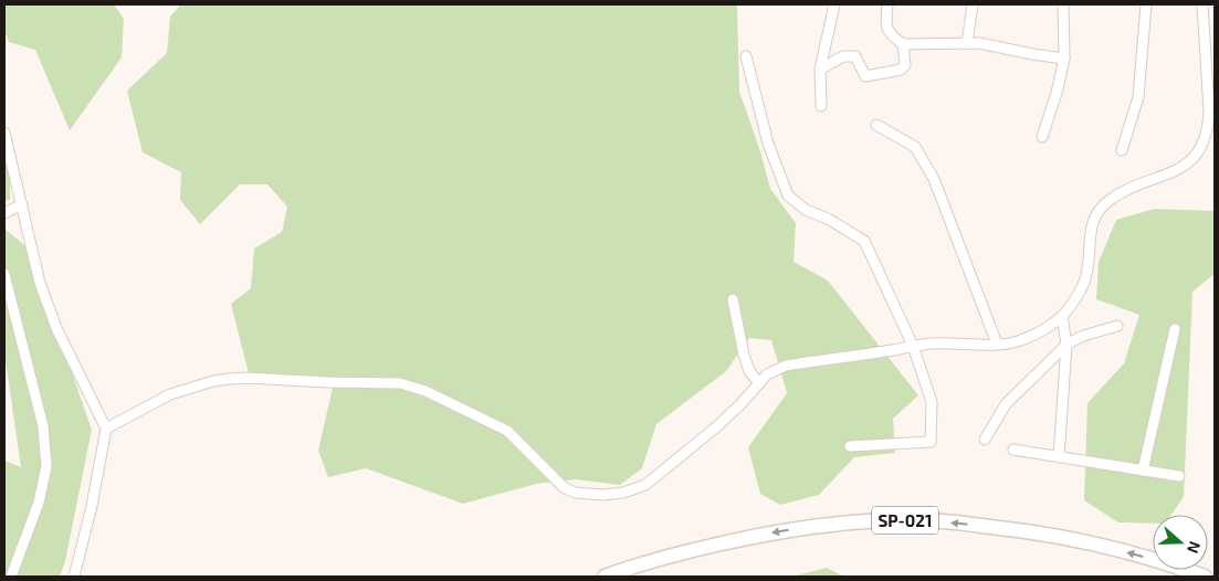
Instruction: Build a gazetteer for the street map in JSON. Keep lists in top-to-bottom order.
{
  "streets": {
    "highway": ["SP-021"]
  },
  "north": "right"
}
